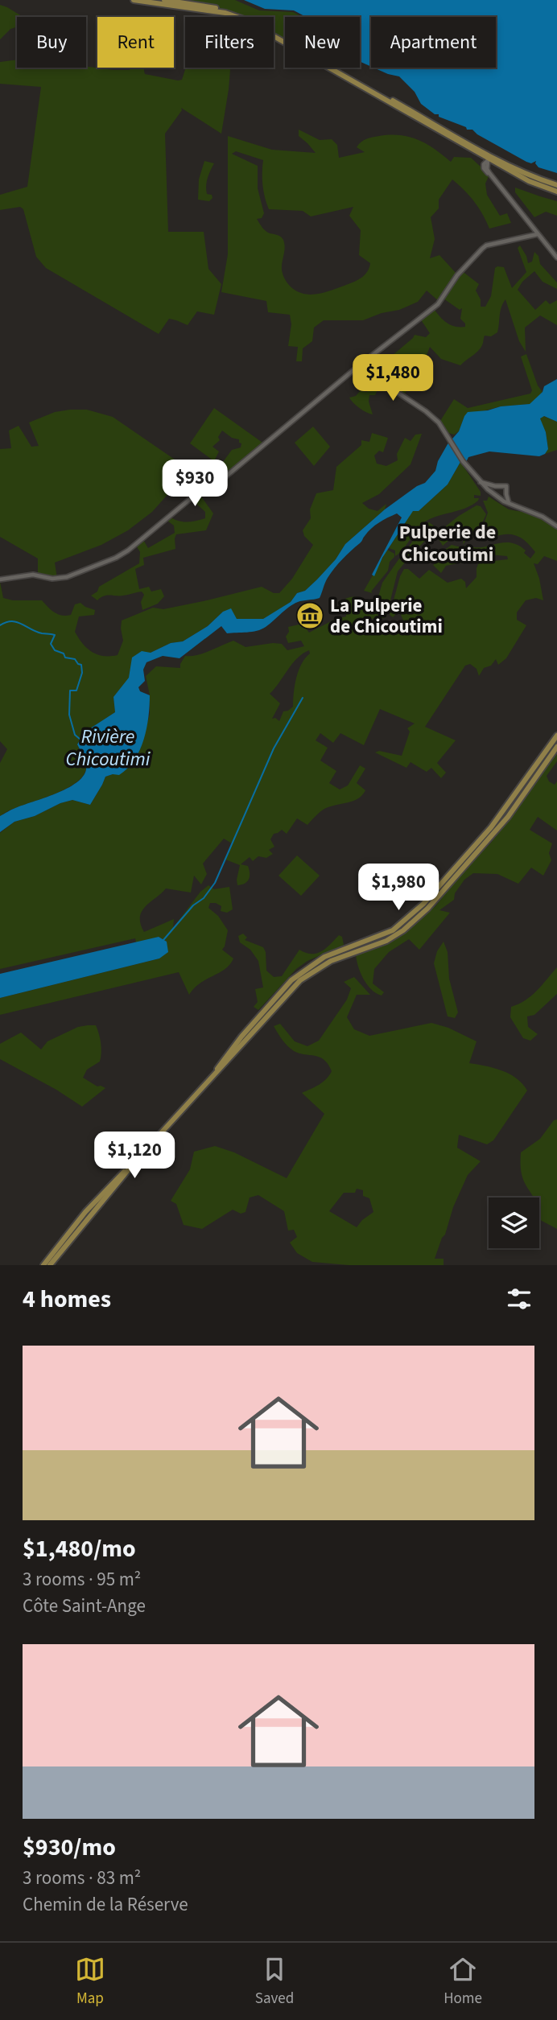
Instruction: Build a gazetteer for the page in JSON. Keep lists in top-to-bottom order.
{
  "districts": ["Pulperie de Chicoutimi"],
  "water": ["Rivière Chicoutimi"],
  "places": {
    "museum": ["La Pulperie de Chicoutimi"]
  },
  "page": {
    "chip": [
      "Buy",
      "Rent",
      "Filters",
      "New",
      "Apartment"
    ],
    "price": [
      "$1,480",
      "$930",
      "$1,980",
      "$1,120"
    ],
    "heading": "4 homes",
    "list": [
      {
        "name": "$1,480/mo",
        "note": "3 rooms · 95 m² · Côte Saint-Ange"
      },
      {
        "name": "$930/mo",
        "note": "3 rooms · 83 m² · Chemin de la Réserve"
      }
    ],
    "tabs": ["Map", "Saved", "Home"]
  }
}
